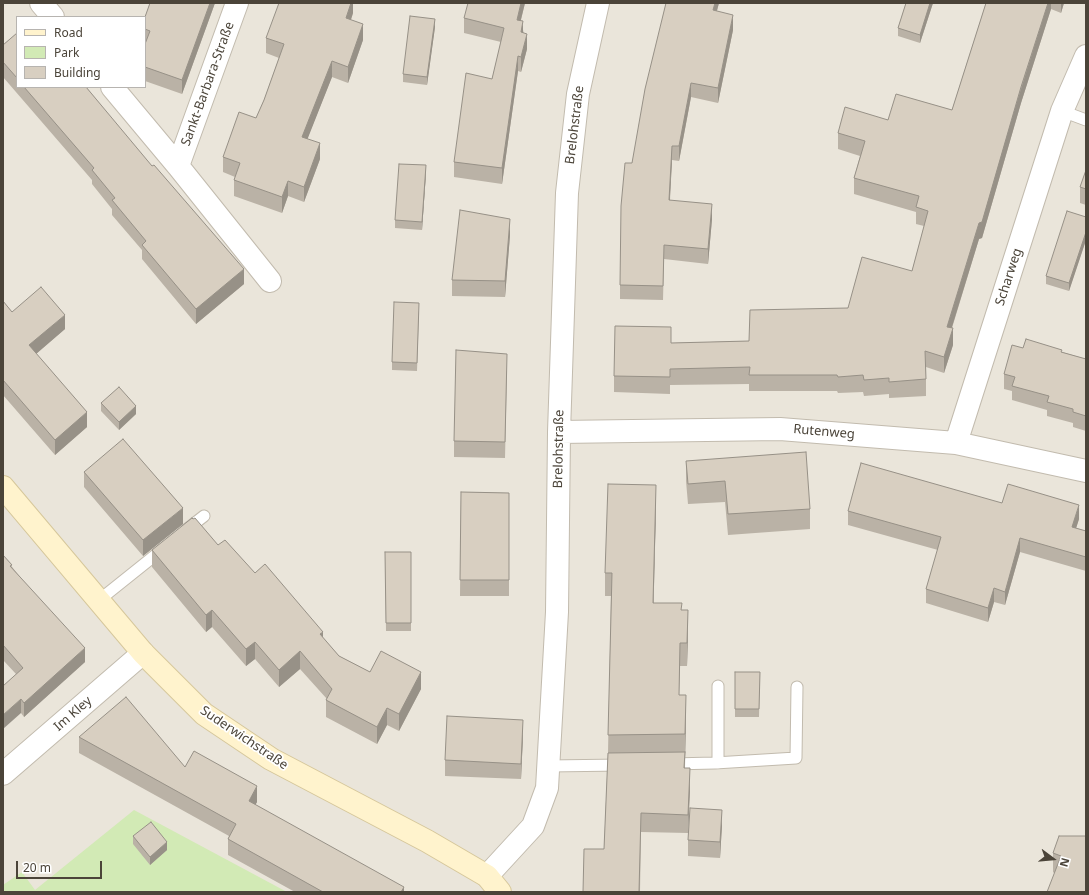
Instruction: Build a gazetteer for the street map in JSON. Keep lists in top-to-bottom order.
{
  "streets": {
    "main road": ["Suderwichstraße"],
    "street": [
      "Sankt-Barbara-Straße",
      "Brelohstraße",
      "Scharweg",
      "Rutenweg",
      "Im Kley"
    ]
  },
  "crossings": [
    ["Brelohstraße", "Rutenweg"],
    ["Brelohstraße", "Suderwichstraße"],
    ["Scharweg", "Rutenweg"],
    ["Im Kley", "Suderwichstraße"]
  ],
  "legend": ["Road", "Park", "Building"],
  "scale_bar": "20 m",
  "north": "right"
}
